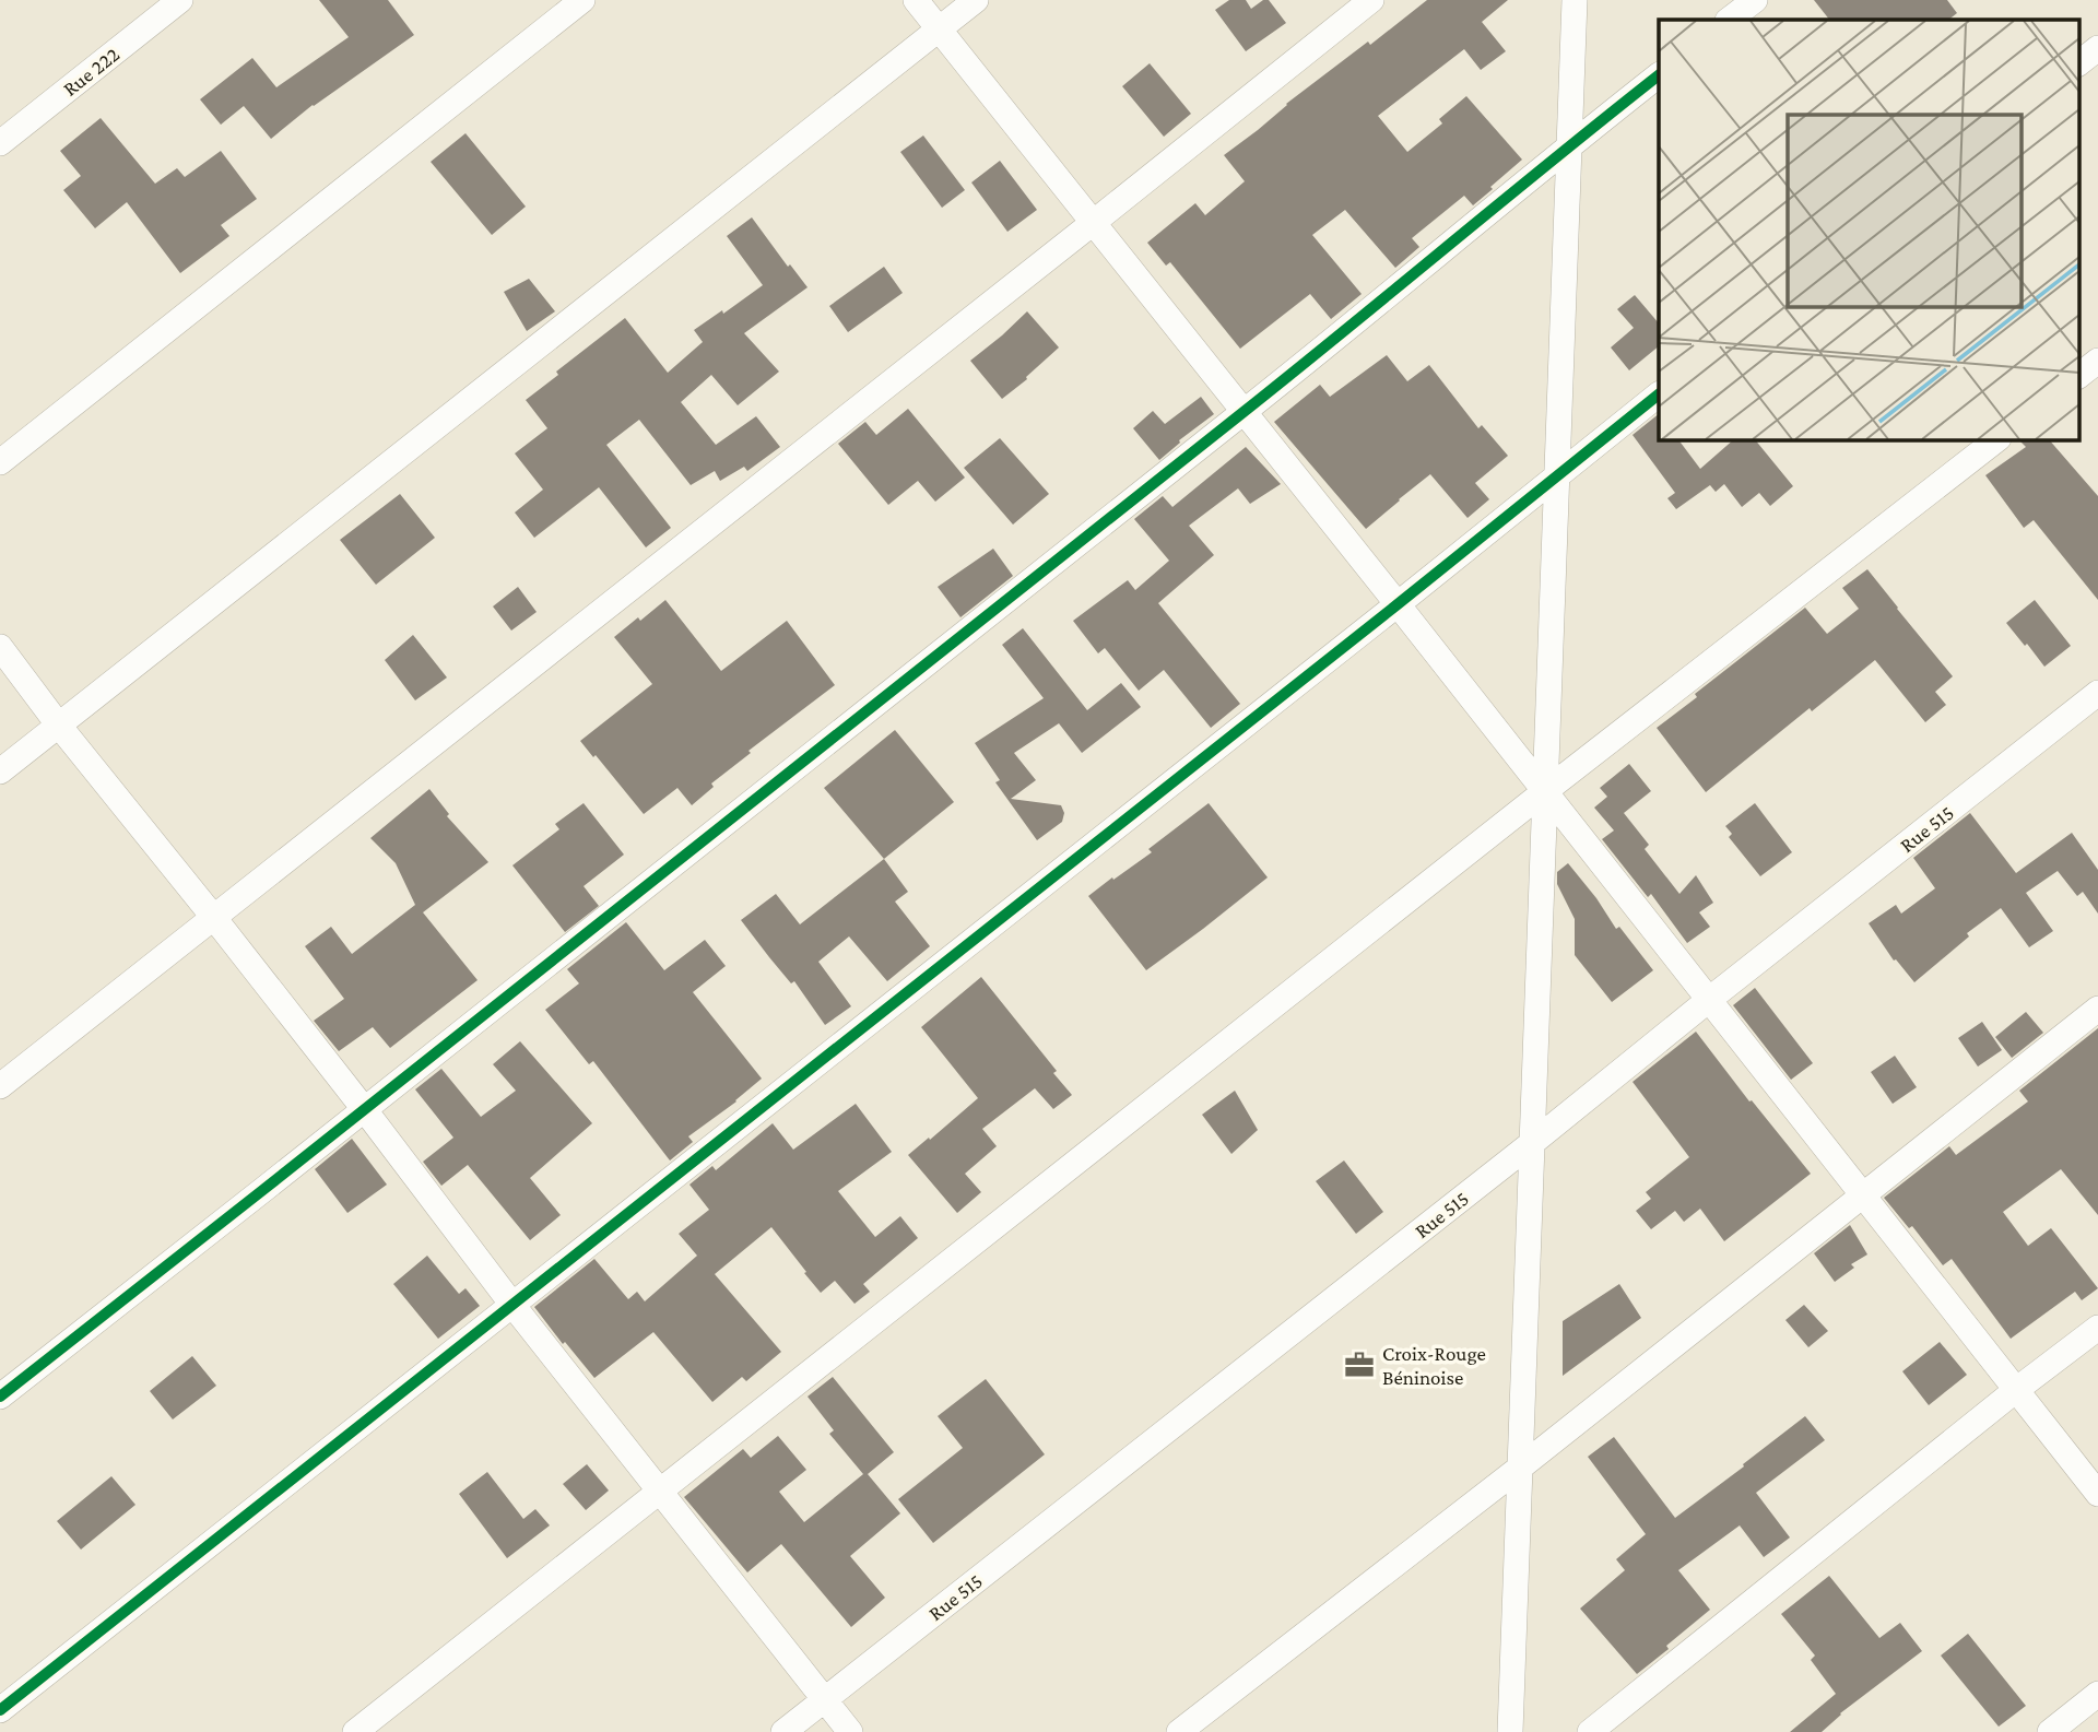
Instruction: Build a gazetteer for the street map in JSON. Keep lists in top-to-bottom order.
{
  "streets": {
    "street": ["Rue 222", "Rue 515"]
  },
  "places": {
    "office": ["Croix-Rouge Béninoise"]
  }
}
